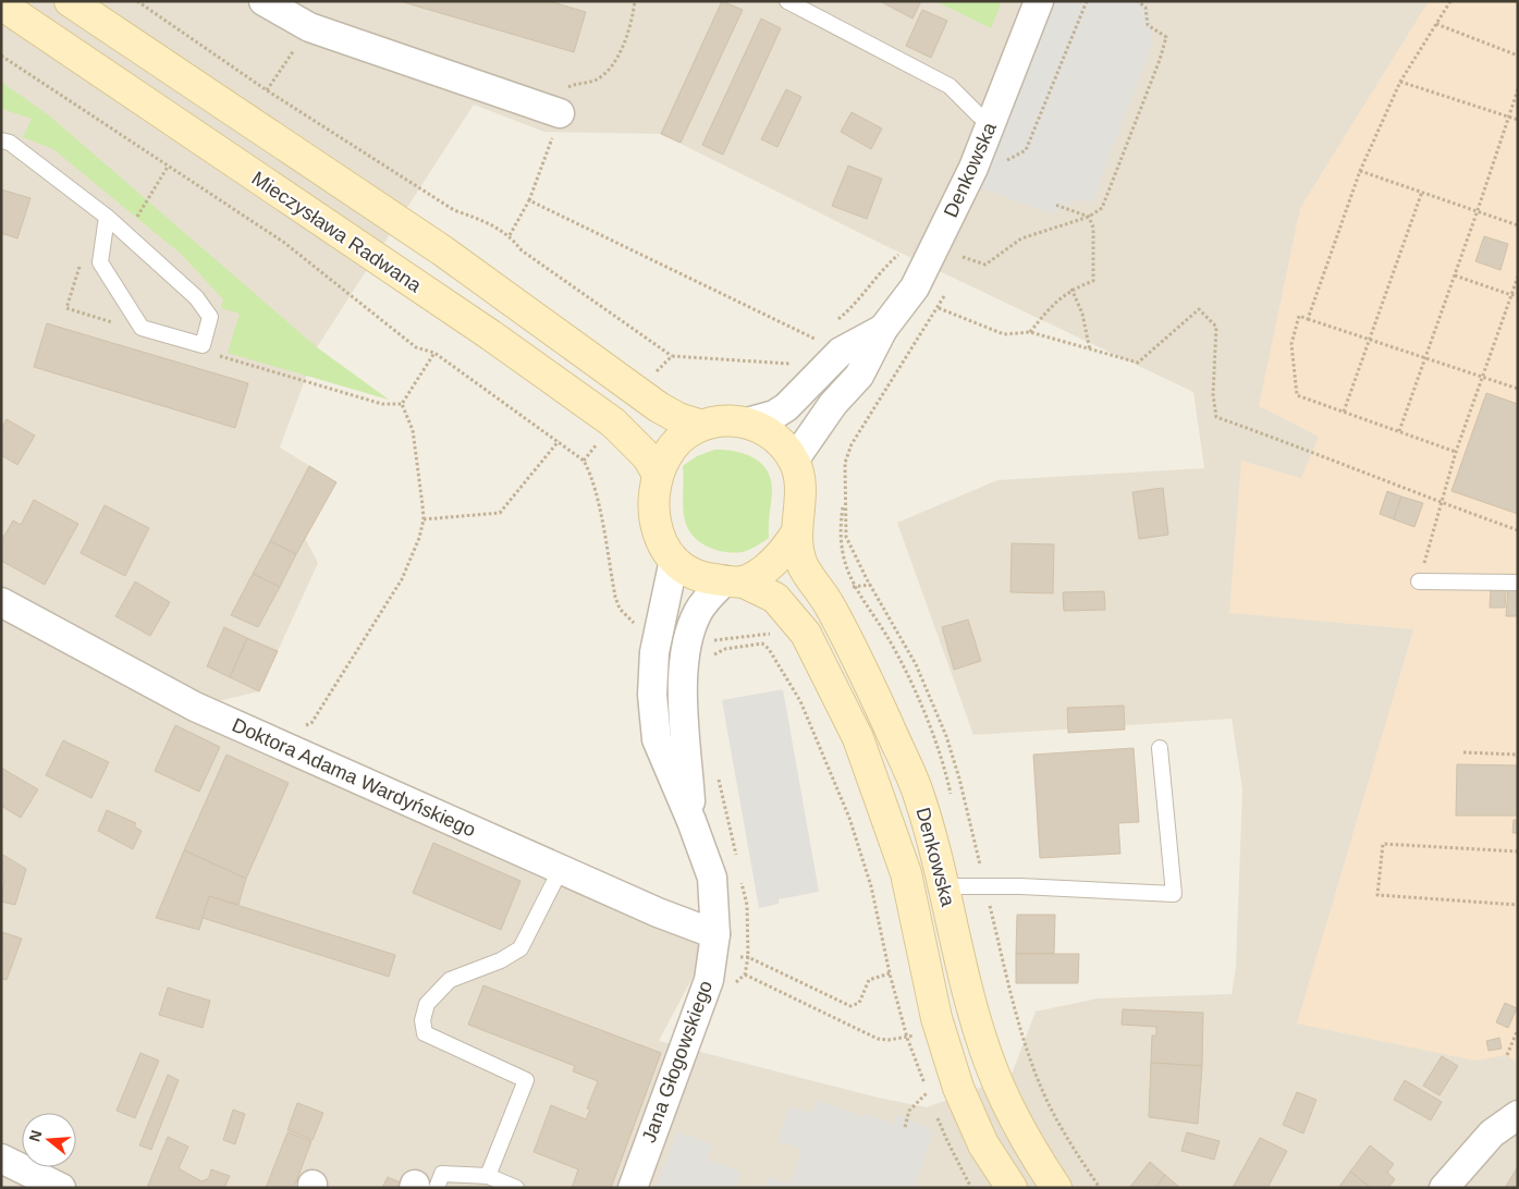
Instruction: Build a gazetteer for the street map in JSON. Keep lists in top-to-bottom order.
{
  "streets": {
    "main road": ["Denkowska", "Mieczysława Radwana"],
    "street": ["Doktora Adama Wardyńskiego", "Jana Głogowskiego"]
  },
  "crossings": [
    ["Denkowska", "Mieczysława Radwana"],
    ["Doktora Adama Wardyńskiego", "Jana Głogowskiego"]
  ],
  "north": "left"
}
